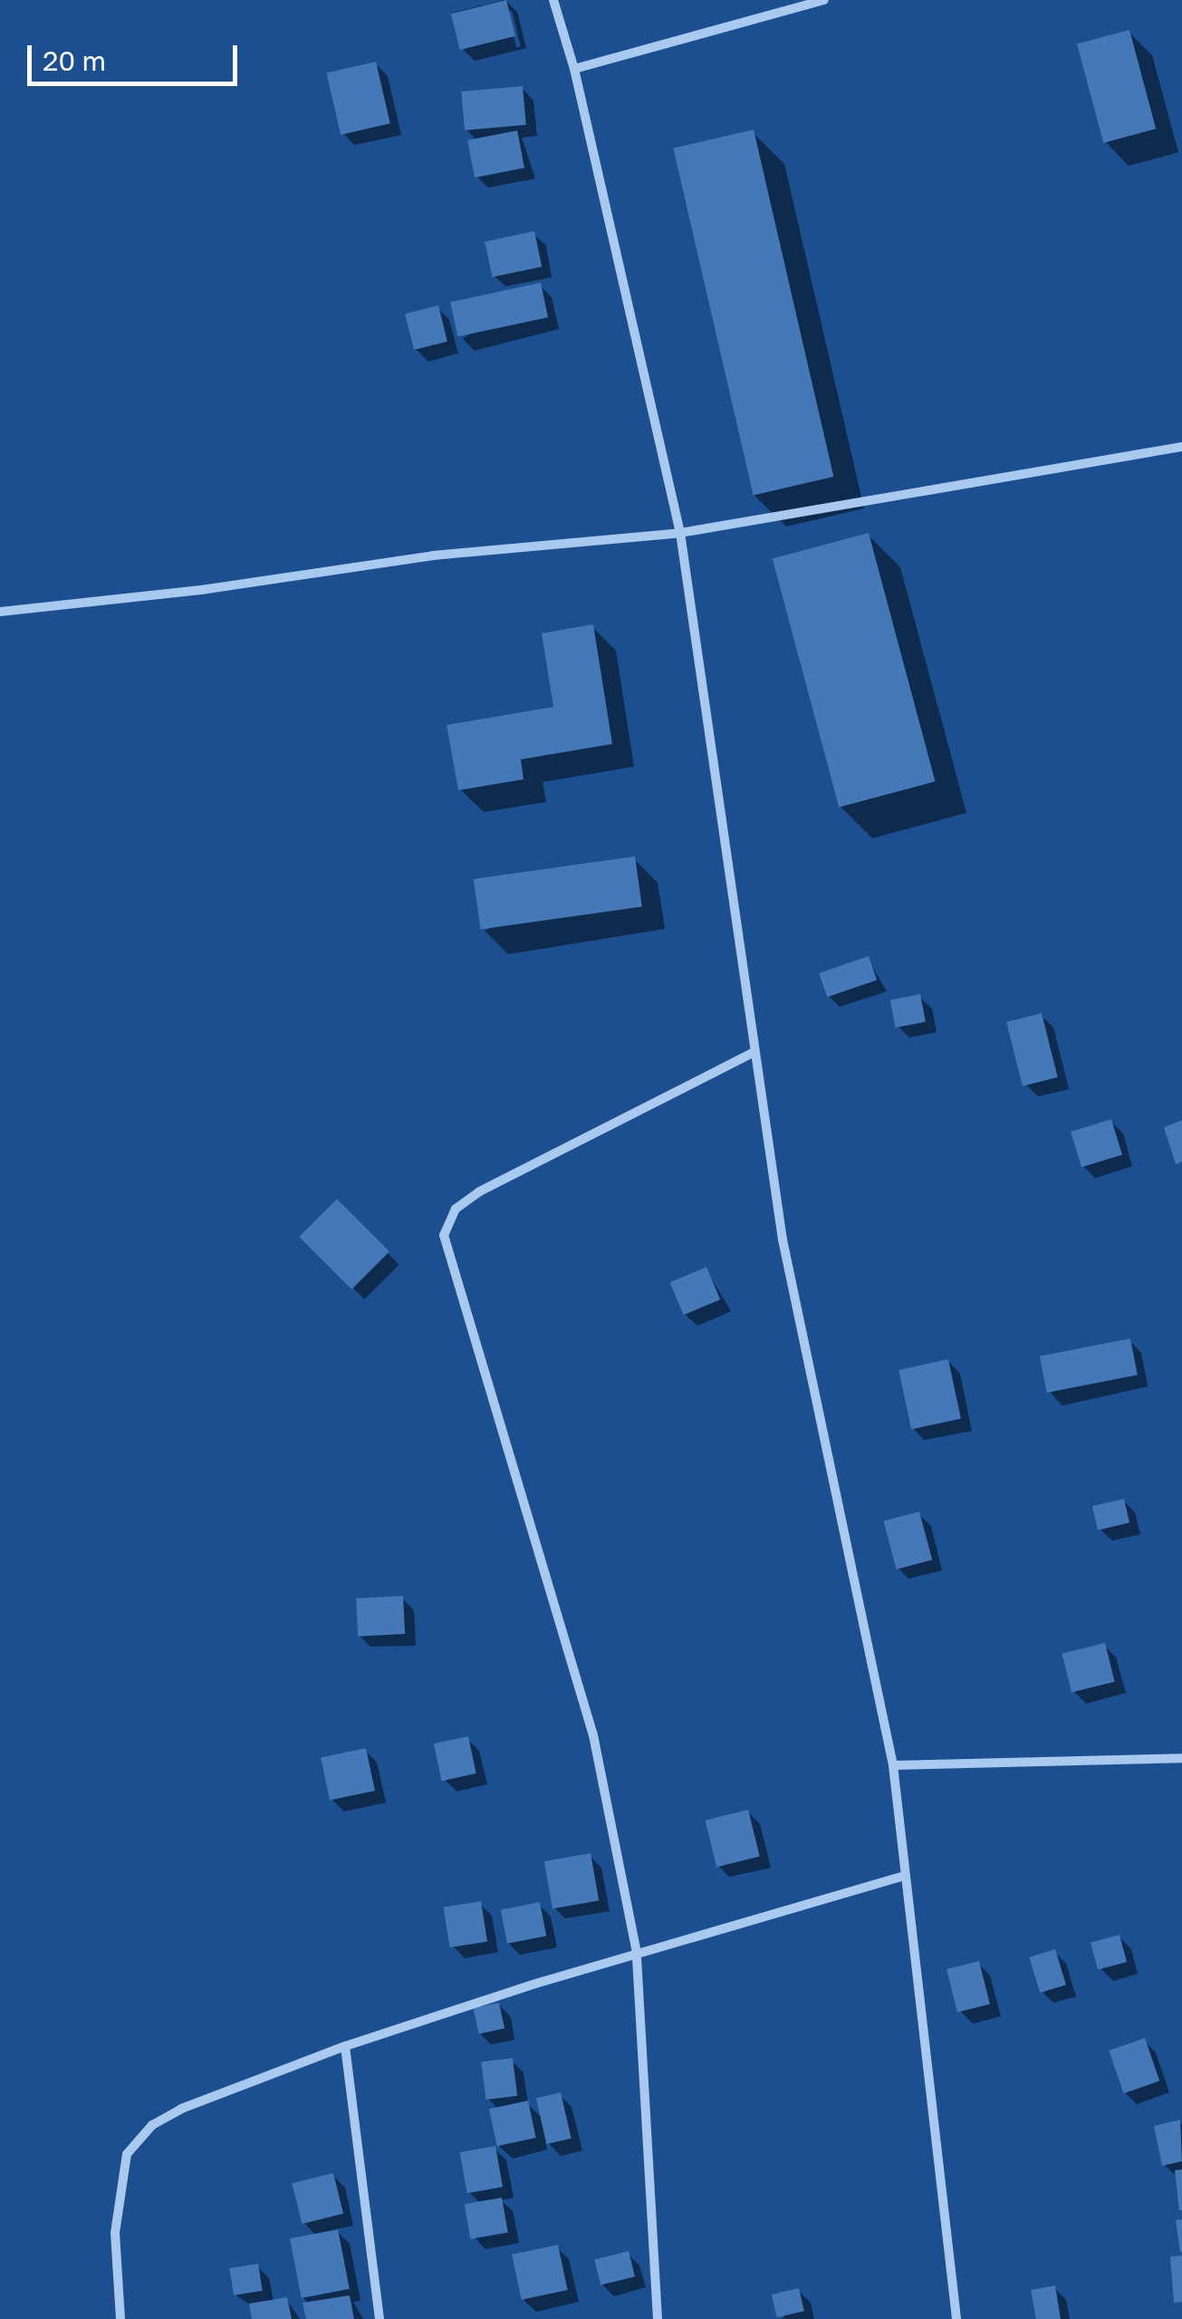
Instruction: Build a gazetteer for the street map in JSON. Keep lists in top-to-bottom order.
{
  "scale_bar": "20 m"
}
